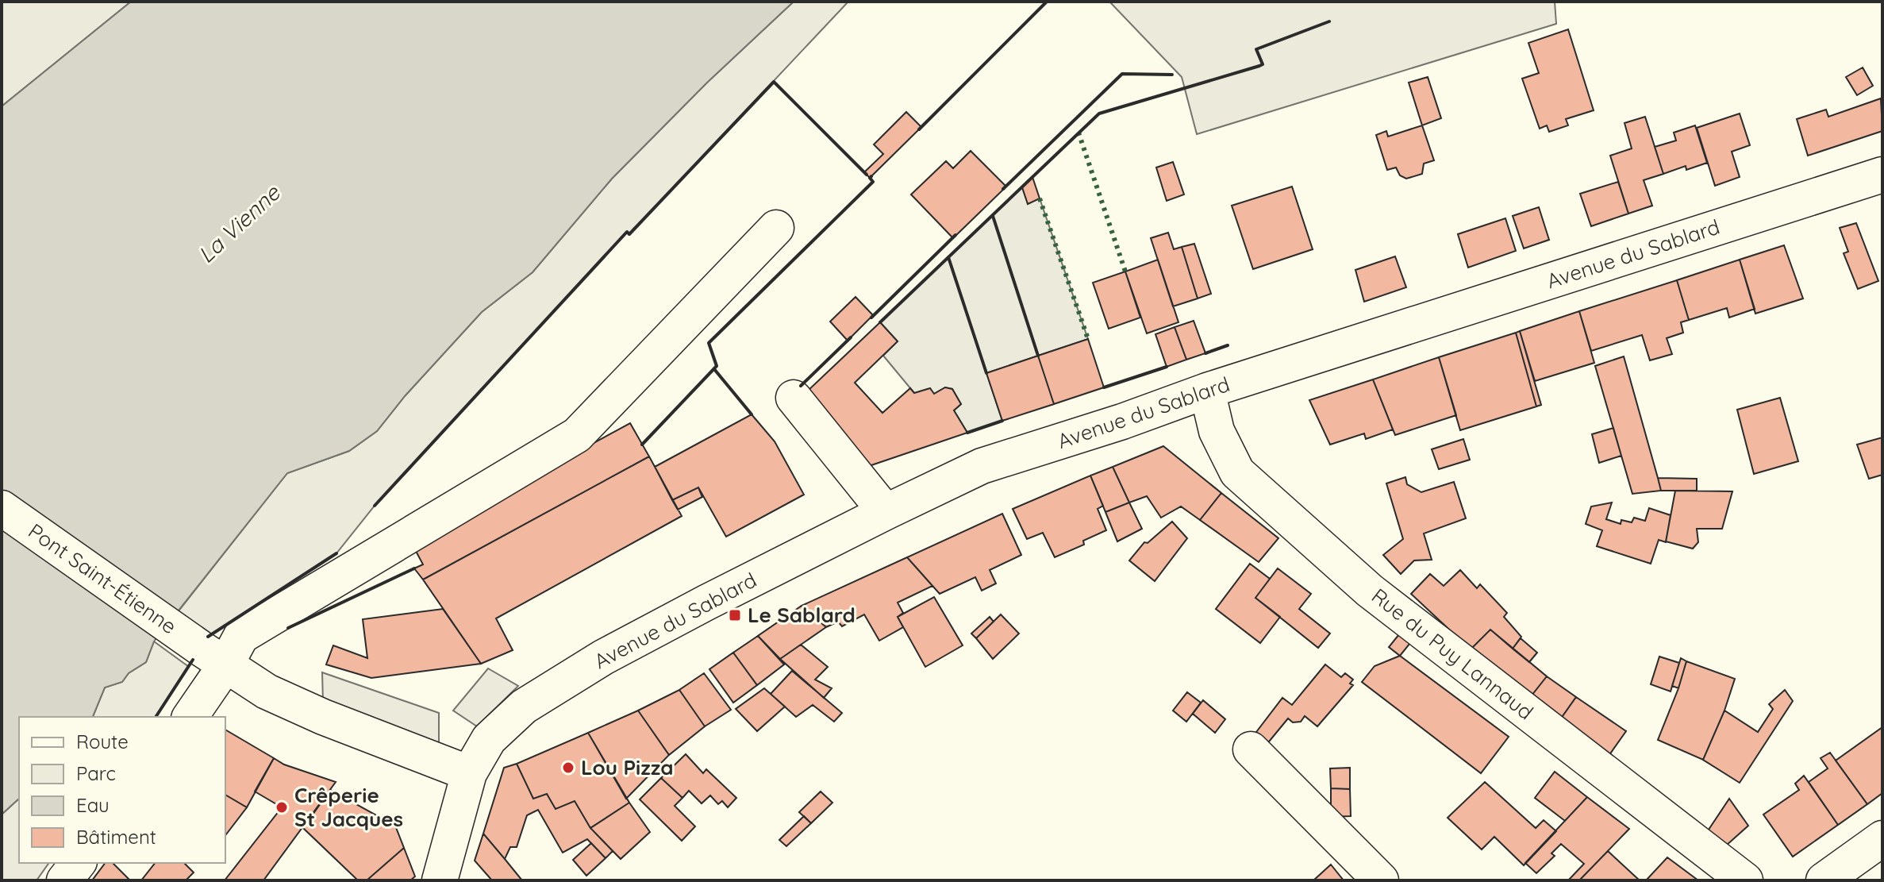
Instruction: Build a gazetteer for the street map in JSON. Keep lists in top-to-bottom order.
{
  "streets": {
    "street": ["Avenue du Sablard", "Pont Saint-Étienne", "Rue du Puy Lannaud"]
  },
  "crossings": [
    ["Avenue du Sablard", "Pont Saint-Étienne"],
    ["Avenue du Sablard", "Rue du Puy Lannaud"]
  ],
  "water": ["La Vienne"],
  "places": {
    "transit": ["Le Sablard"],
    "other": ["Lou Pizza", "Crêperie St Jacques"]
  },
  "legend": [
    "Route",
    "Parc",
    "Eau",
    "Bâtiment"
  ]
}
